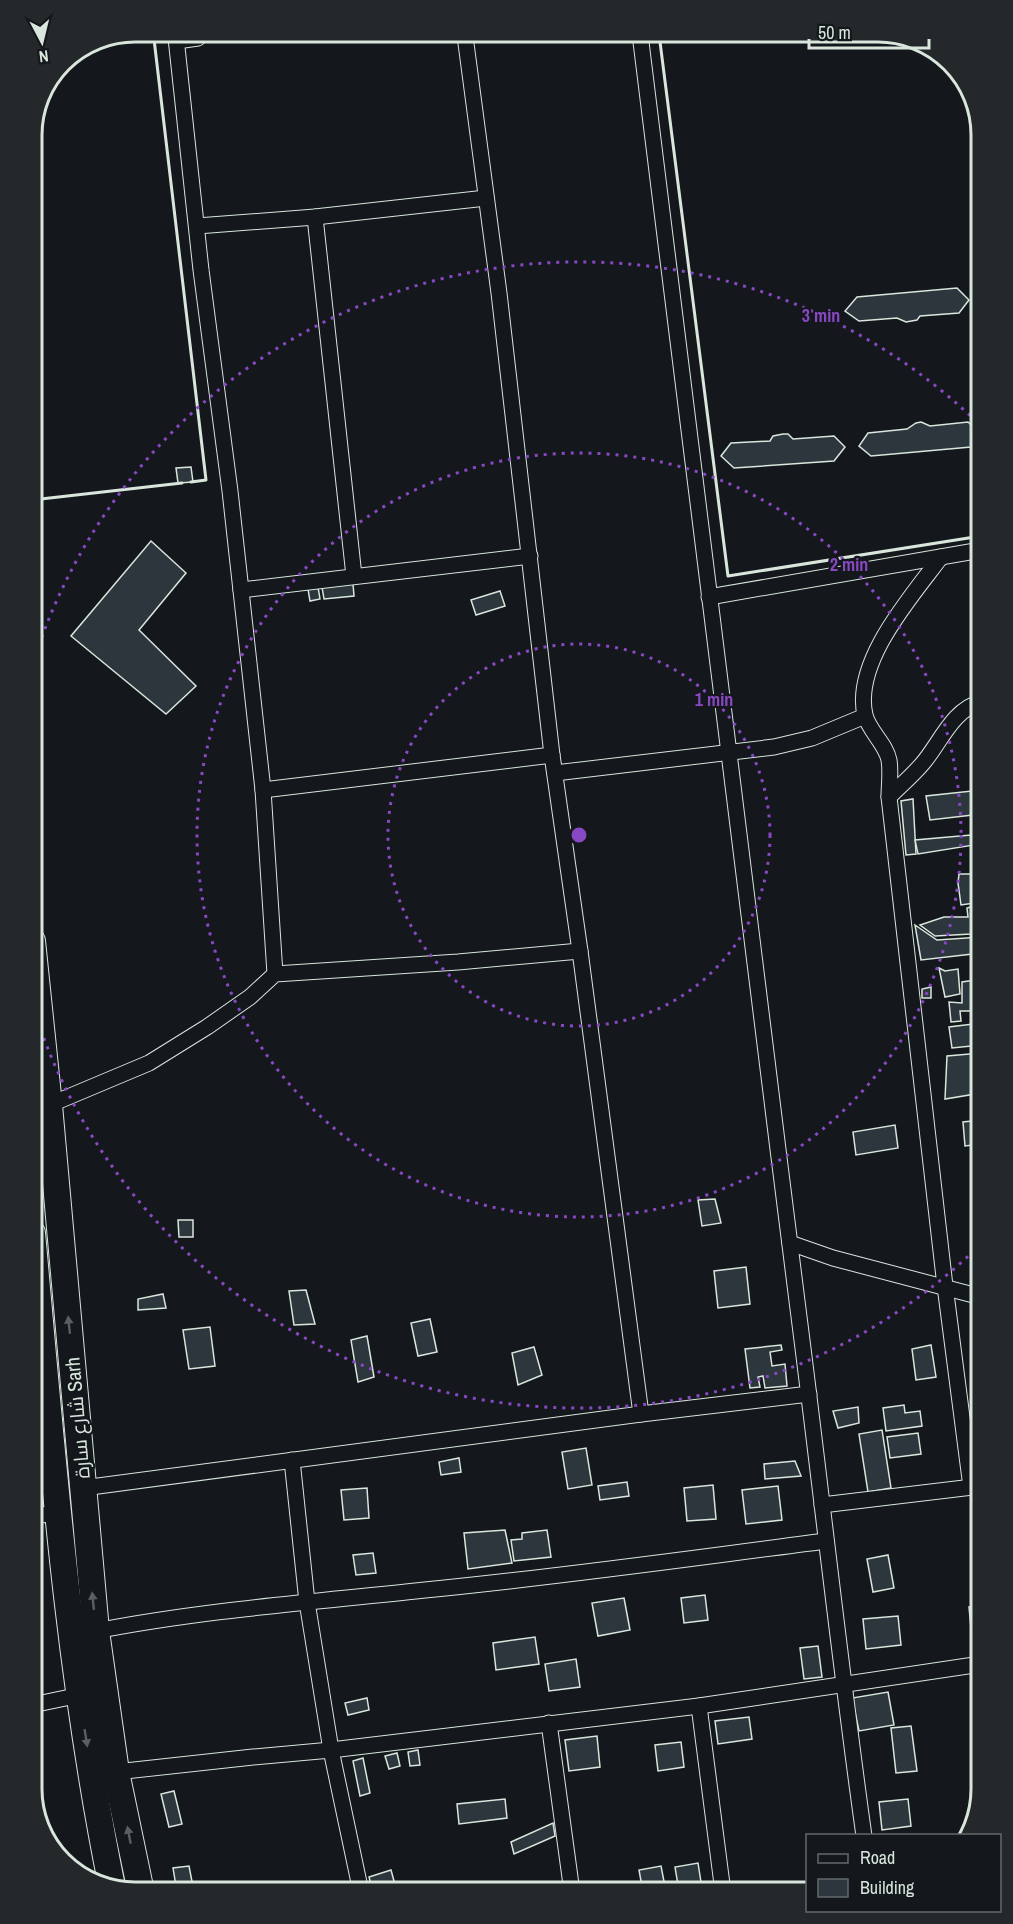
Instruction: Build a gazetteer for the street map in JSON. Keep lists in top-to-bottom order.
{
  "streets": {
    "highway": ["شارع سارة Sarh"]
  },
  "legend": ["Road", "Building"],
  "scale_bar": "50 m",
  "north": "bottom",
  "rings": ["3 min", "2 min", "1 min"]
}
